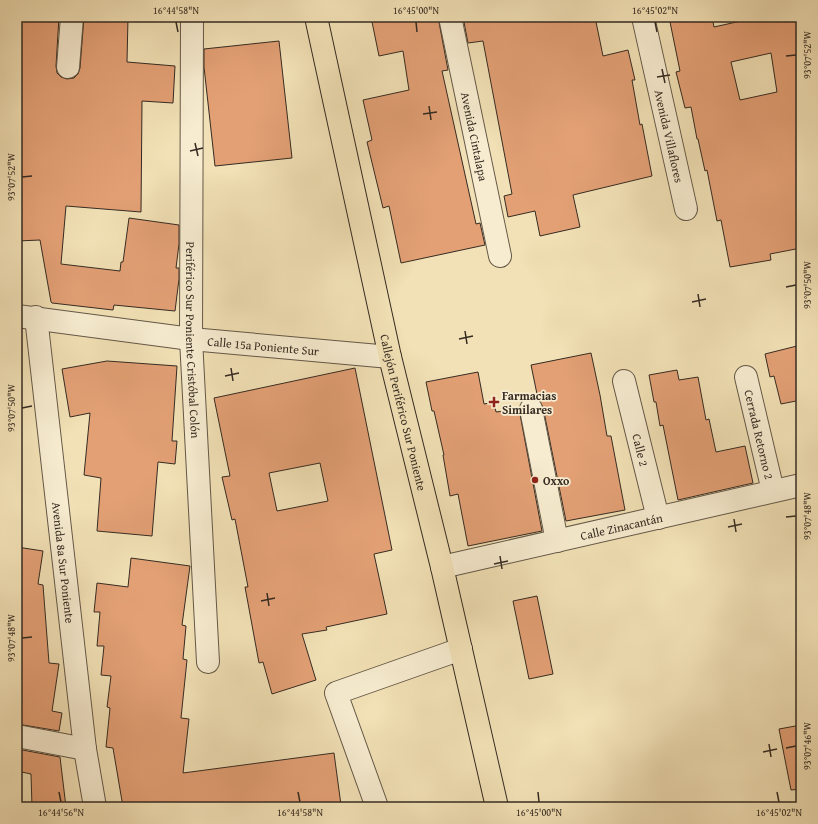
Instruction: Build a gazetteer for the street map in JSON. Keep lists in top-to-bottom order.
{
  "streets": {
    "main road": ["Callejón Periférico Sur Poniente"],
    "street": [
      "Avenida Cintalapa",
      "Avenida Villaflores",
      "Periférico Sur Poniente Cristóbal Colón",
      "Calle 15a Poniente Sur",
      "Cerrada Retorno 2",
      "Calle 2",
      "Calle Zinacantán",
      "Avenida 8a Sur Poniente"
    ]
  },
  "crossings": [
    ["Periférico Sur Poniente Cristóbal Colón", "Calle 15a Poniente Sur"],
    ["Calle 15a Poniente Sur", "Callejón Periférico Sur Poniente"],
    ["Calle 15a Poniente Sur", "Avenida 8a Sur Poniente"],
    ["Callejón Periférico Sur Poniente", "Calle Zinacantán"],
    ["Cerrada Retorno 2", "Calle Zinacantán"],
    ["Calle 2", "Calle Zinacantán"]
  ],
  "places": {
    "health": ["Farmacias Similares"],
    "other": ["Oxxo"]
  },
  "coordinates": [
    "16°44'58\"N",
    "16°45'00\"N",
    "16°45'02\"N",
    "93°07'52\"W",
    "93°07'50\"W",
    "93°07'48\"W",
    "93°07'46\"W",
    "16°44'56\"N"
  ]
}
